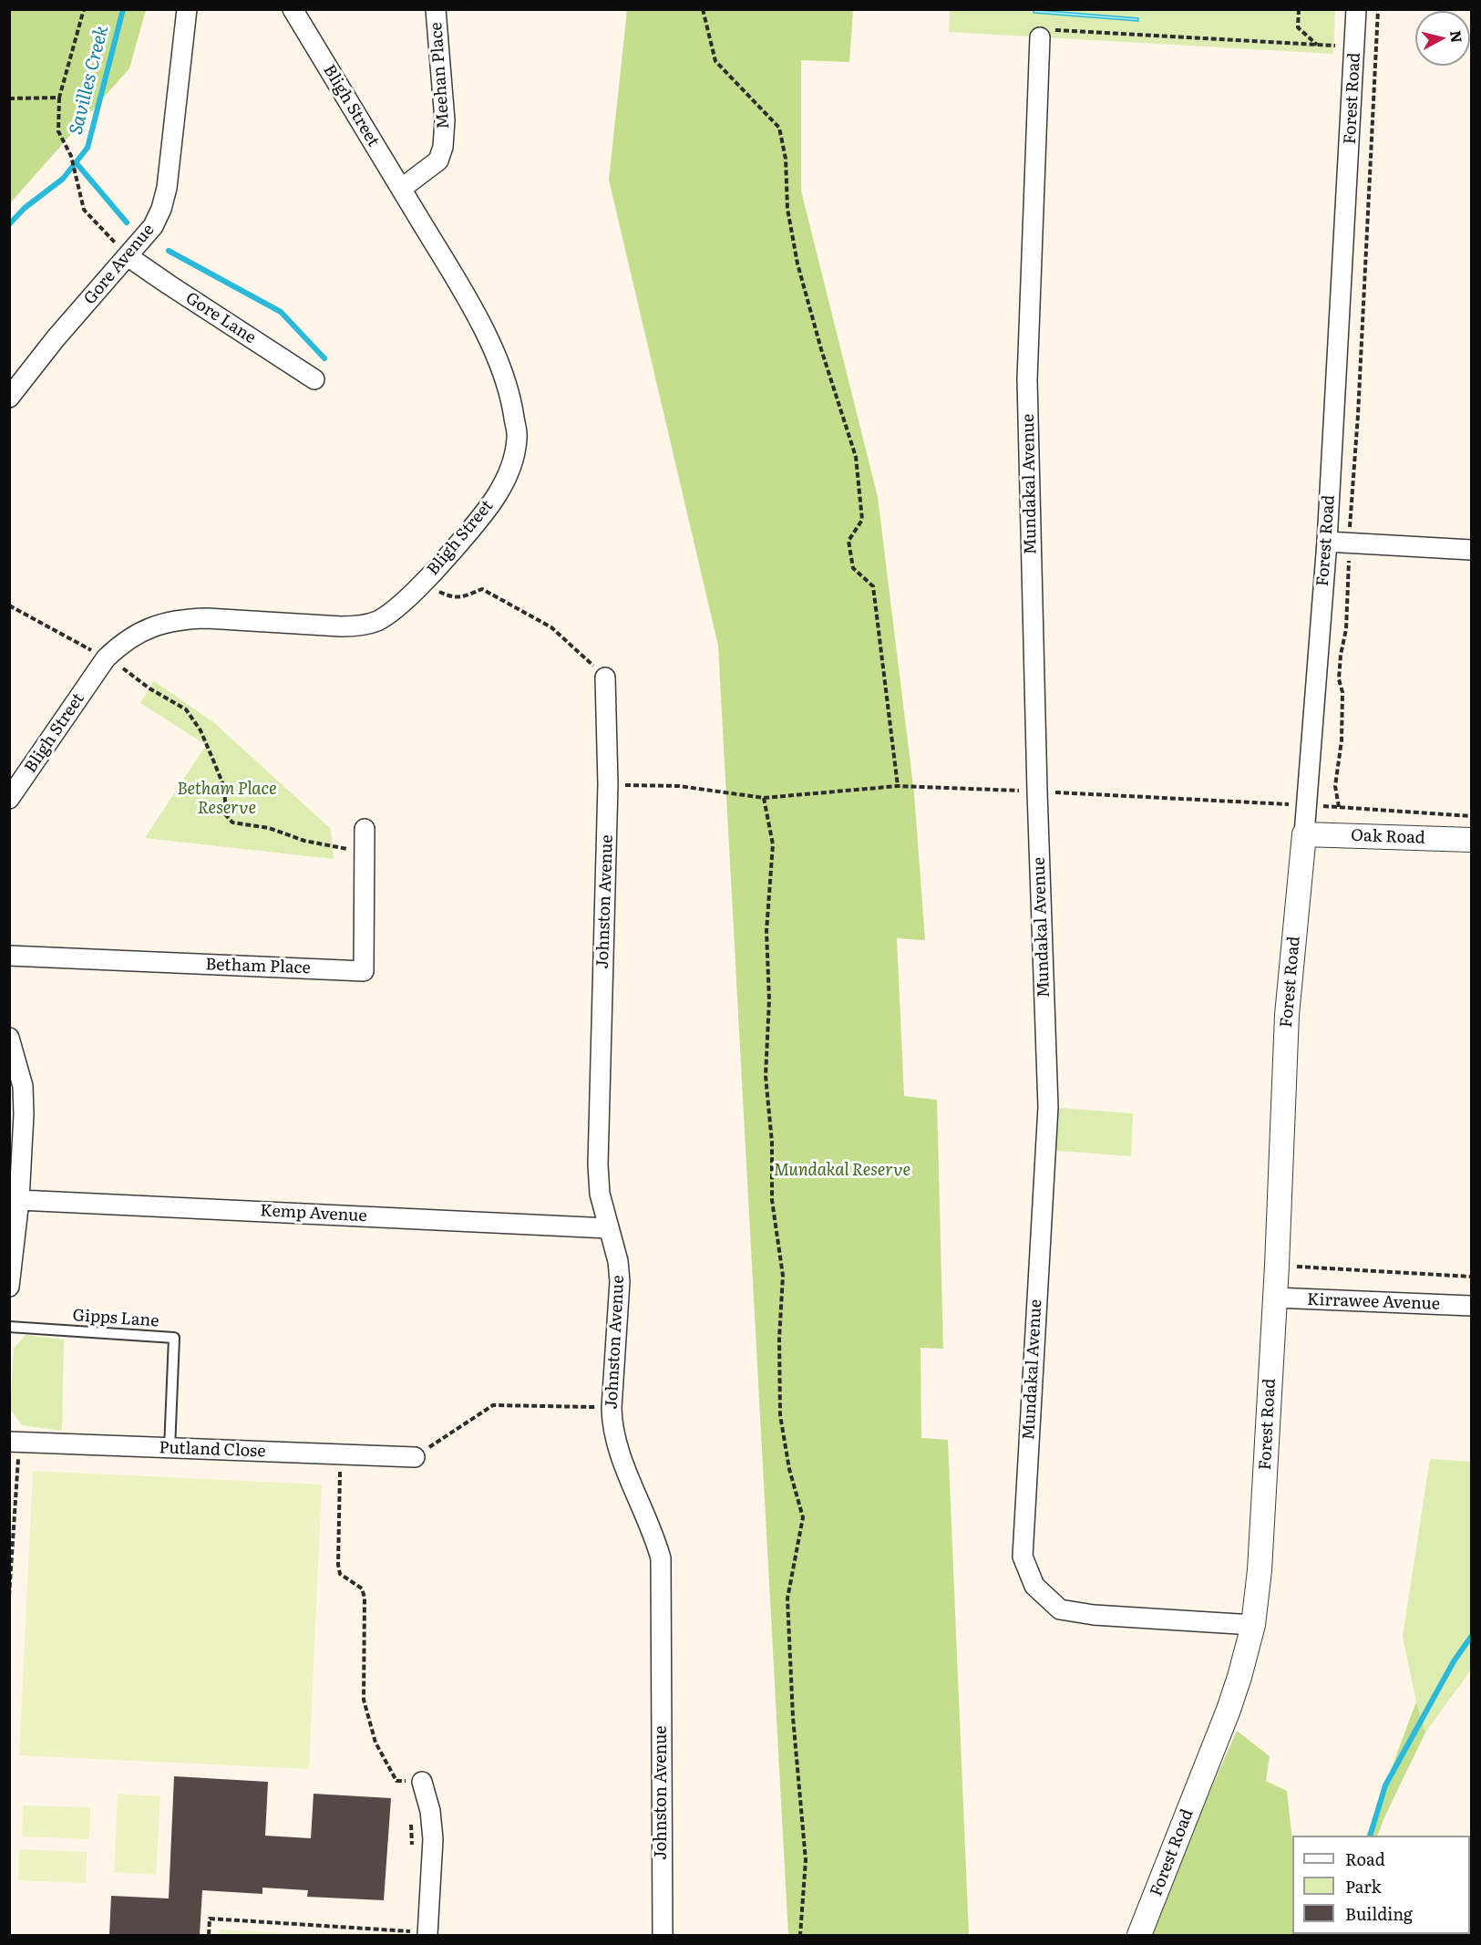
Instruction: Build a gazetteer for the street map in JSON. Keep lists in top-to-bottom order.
{
  "streets": {
    "street": [
      "Meehan Place",
      "Forest Road",
      "Bligh Street",
      "Gore Avenue",
      "Gore Lane",
      "Mundakal Avenue",
      "Oak Road",
      "Johnston Avenue",
      "Betham Place",
      "Kemp Avenue",
      "Kirrawee Avenue",
      "Putland Close"
    ],
    "lane": ["Gipps Lane"]
  },
  "crossings": [
    ["Meehan Place", "Bligh Street"],
    ["Forest Road", "Mundakal Avenue"],
    ["Forest Road", "Oak Road"],
    ["Forest Road", "Kirrawee Avenue"],
    ["Gore Avenue", "Gore Lane"],
    ["Johnston Avenue", "Kemp Avenue"],
    ["Gipps Lane", "Putland Close"]
  ],
  "water": ["Savilles Creek"],
  "parks": ["Betham Place Reserve", "Mundakal Reserve"],
  "legend": ["Road", "Park", "Building"],
  "north": "right"
}
